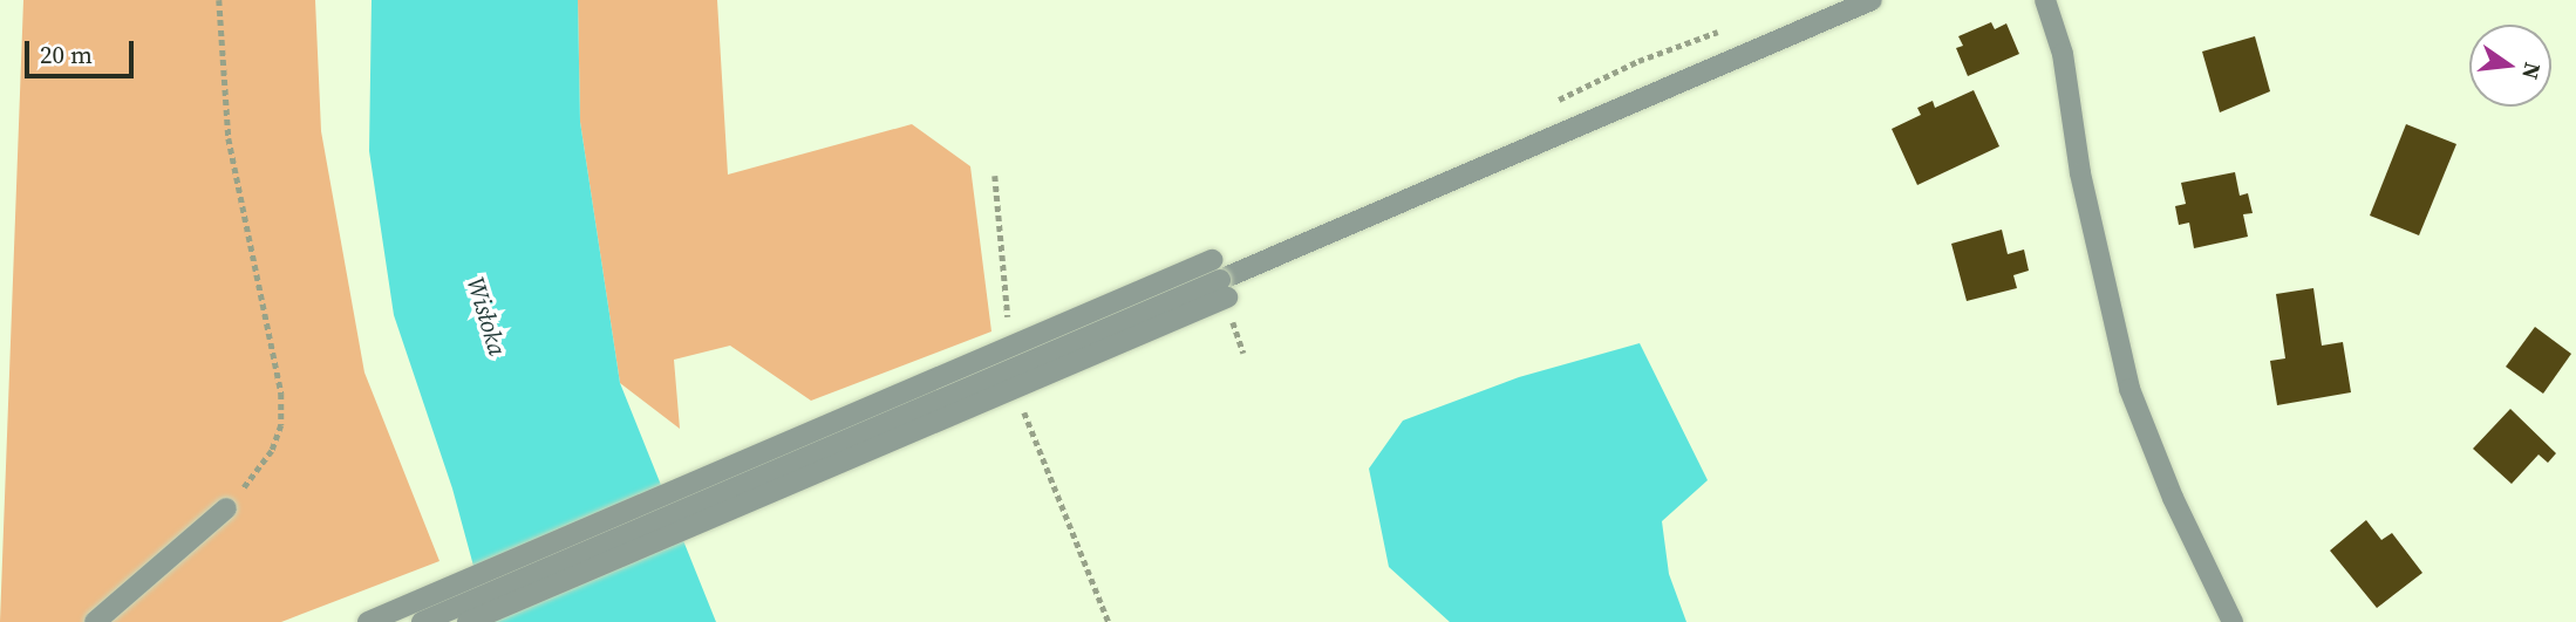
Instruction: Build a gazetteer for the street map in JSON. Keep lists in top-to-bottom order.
{
  "water": ["Wisłoka"],
  "scale_bar": "20 m",
  "north": "right"
}
